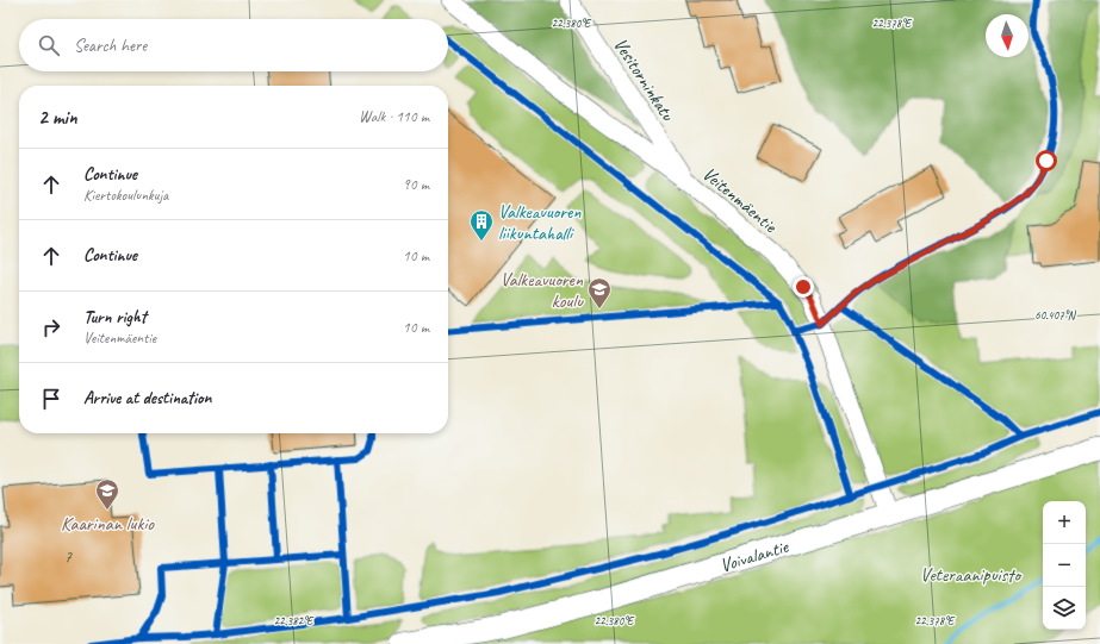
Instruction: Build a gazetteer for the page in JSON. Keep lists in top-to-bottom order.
{
  "streets": {
    "street": ["Vesitorninkatu", "Veitenmäentie", "Voivalantie"]
  },
  "crossings": [
    ["Vesitorninkatu", "Veitenmäentie"],
    ["Veitenmäentie", "Voivalantie"]
  ],
  "parks": ["Veteraanipuisto"],
  "places": {
    "building": ["Valkeavuoren liikuntahalli"],
    "school or university": ["Valkeavuoren koulu", "Kaarinan lukio"]
  },
  "house_numbers": ["7"],
  "north": "bottom",
  "page": {
    "search": "Search here",
    "heading": ["2 min", "Walk · 110 m"],
    "list": [
      ["Continue", "Kiertokoulunkuja", "90 m"],
      ["Continue", "10 m"],
      ["Turn right", "Veitenmäentie", "10 m"],
      "Arrive at destination"
    ],
    "map_buttons": ["+", "−"]
  },
  "coordinates": [
    "22.380°E",
    "22.378°E",
    "60.407°N",
    "22.382°E"
  ]
}
